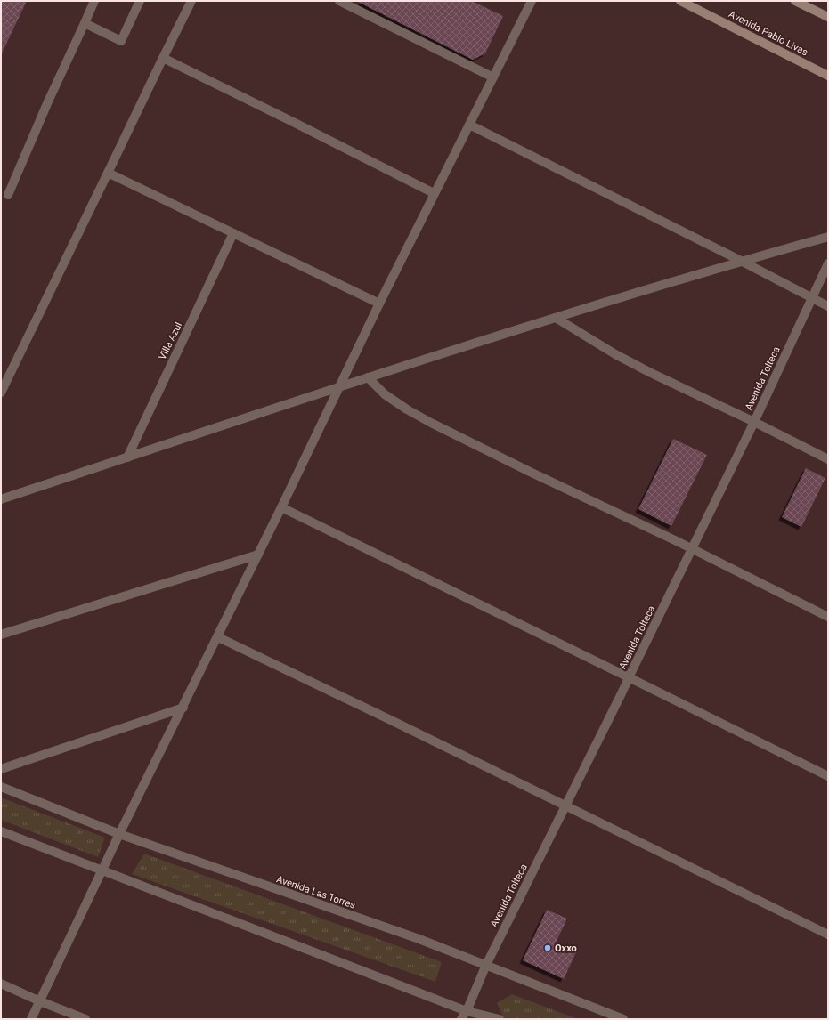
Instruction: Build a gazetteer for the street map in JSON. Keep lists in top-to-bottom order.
{
  "streets": {
    "main road": ["Avenida Pablo Livas"],
    "street": ["Villa Azul", "Avenida Tolteca", "Avenida Las Torres"]
  },
  "crossings": [
    ["Avenida Tolteca", "Avenida Las Torres"]
  ],
  "places": ["Oxxo"]
}
